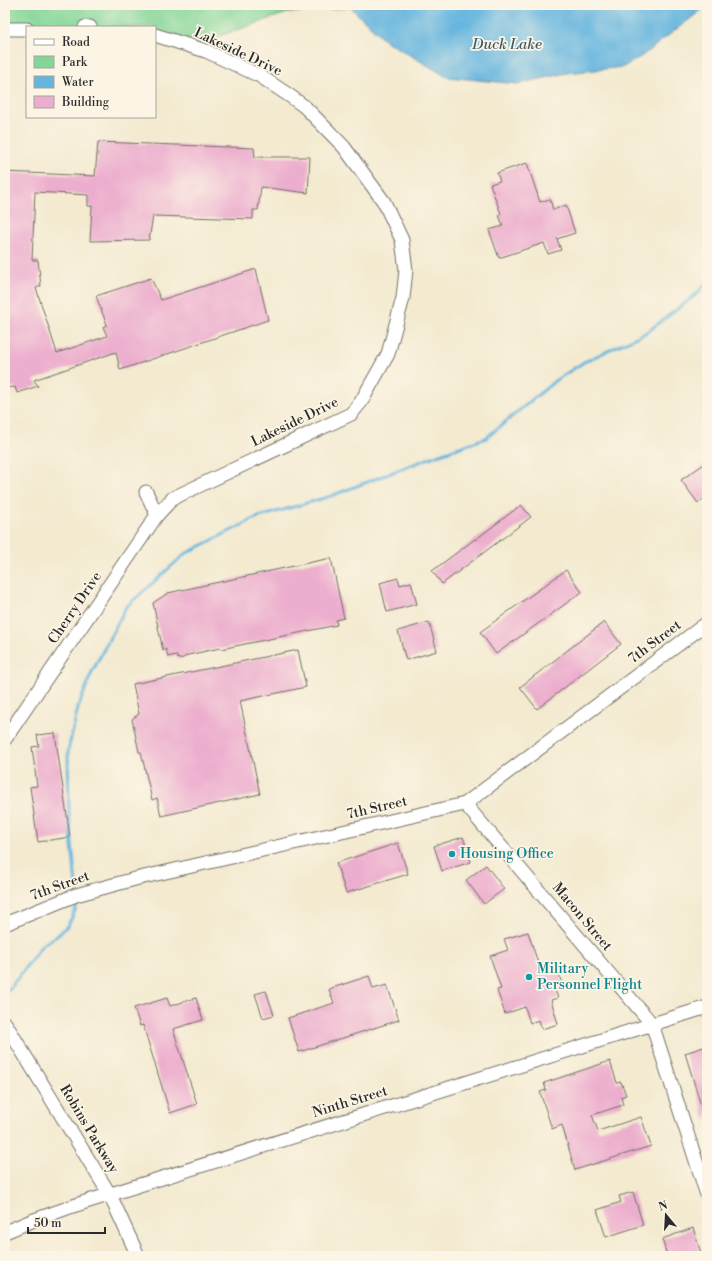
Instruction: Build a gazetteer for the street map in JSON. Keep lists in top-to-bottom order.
{
  "streets": {
    "street": [
      "Lakeside Drive",
      "Cherry Drive",
      "7th Street",
      "Macon Street",
      "Ninth Street",
      "Robins Parkway"
    ]
  },
  "crossings": [
    ["Lakeside Drive", "Cherry Drive"],
    ["7th Street", "Macon Street"],
    ["Macon Street", "Ninth Street"],
    ["Ninth Street", "Robins Parkway"]
  ],
  "water": ["Duck Lake"],
  "places": ["Housing Office", "Military Personnel Flight"],
  "legend": [
    "Road",
    "Park",
    "Water",
    "Building"
  ],
  "scale_bar": "50 m",
  "north": "top"
}
